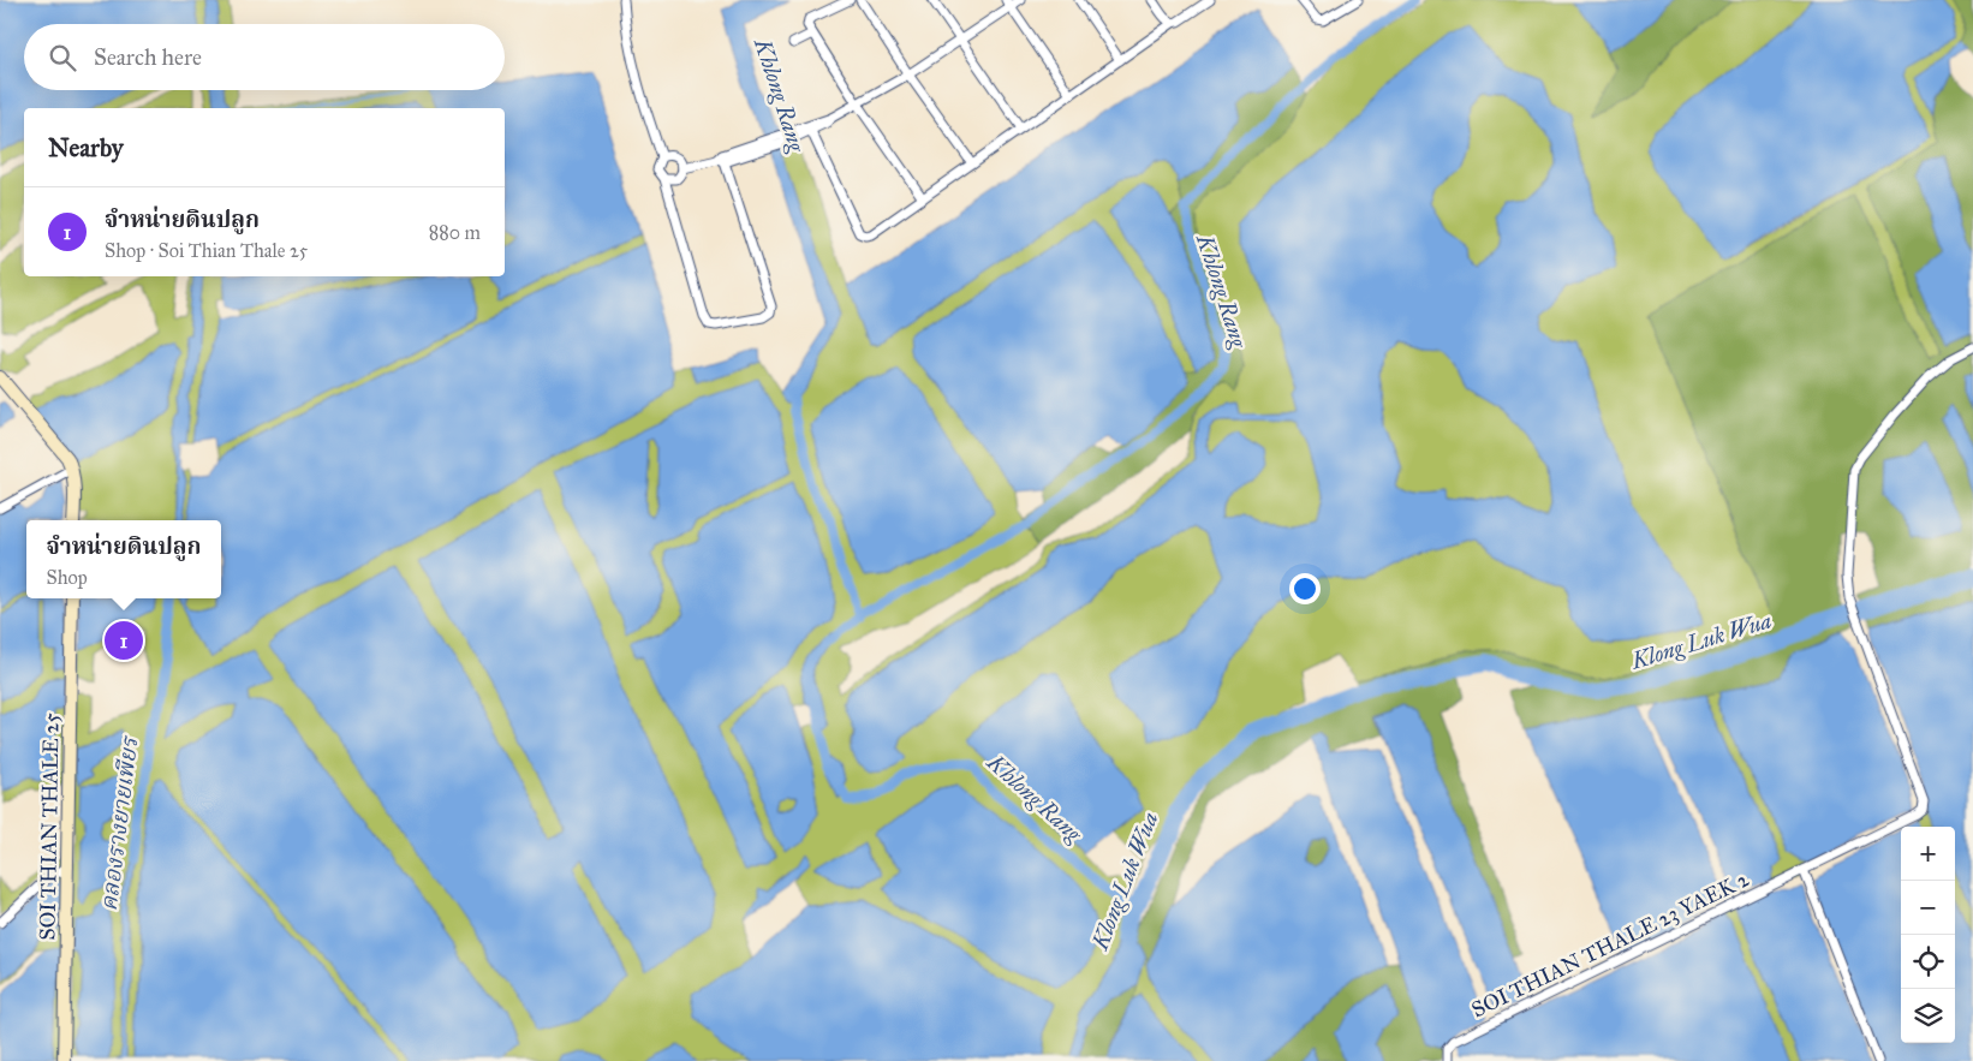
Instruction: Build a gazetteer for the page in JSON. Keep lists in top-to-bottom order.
{
  "streets": {
    "street": ["SOI THIAN THALE 25", "SOI THIAN THALE 23 YAEK 2"]
  },
  "water": ["Khlong Rang", "Klong Luk Wua", "คลองรางยายเพียร"],
  "page": {
    "search": "Search here",
    "heading": "Nearby",
    "list": [
      {
        "mark": "1",
        "name": "จำหน่ายดินปลูก",
        "note": "Shop · Soi Thian Thale 25",
        "value": "880 m"
      }
    ],
    "popup": ["จำหน่ายดินปลูก", "Shop"],
    "pins": "1",
    "map_buttons": ["+", "−"]
  }
}
